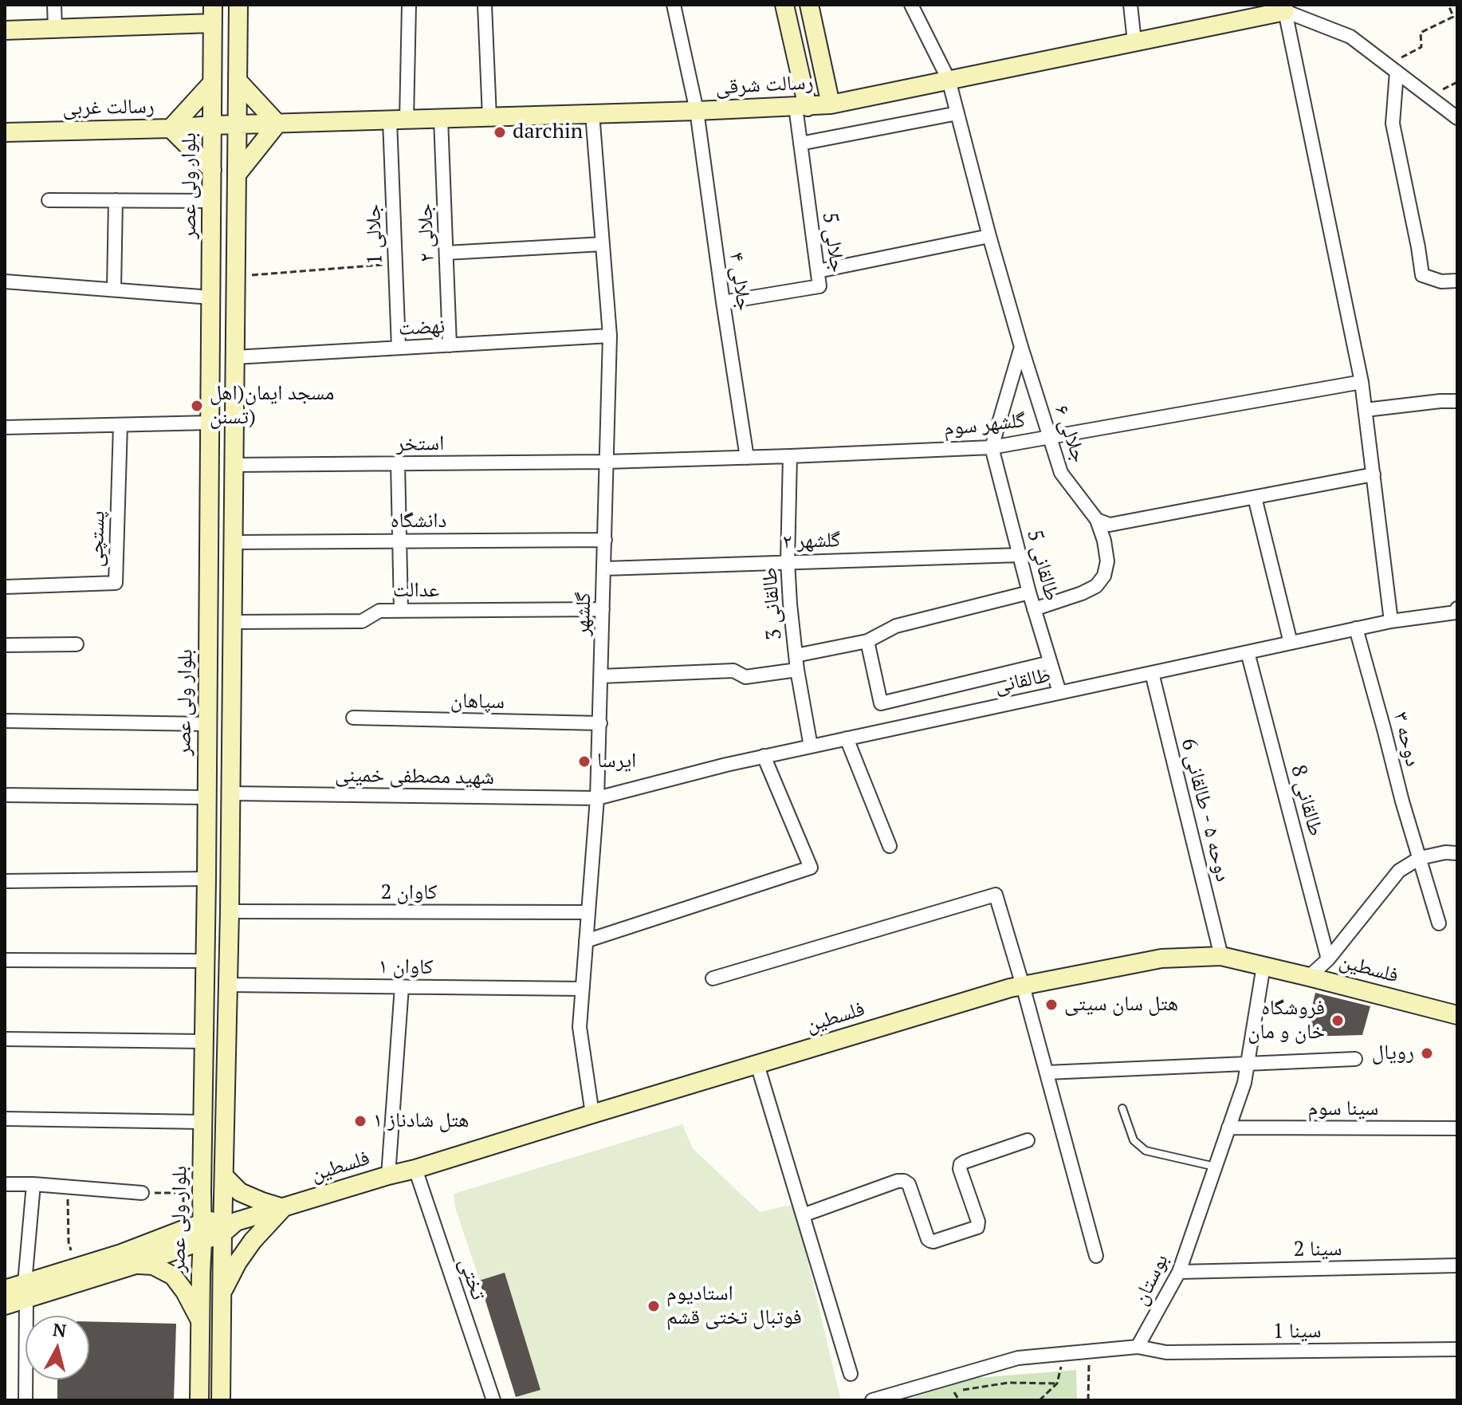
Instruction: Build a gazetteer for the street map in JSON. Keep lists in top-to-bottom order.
{
  "streets": {
    "main road": [
      "رسالت شرقی",
      "رسالت غربی",
      "بلوار ولی عصر",
      "فلسطین"
    ],
    "street": [
      "جلالی ۲",
      "جلالی 1",
      "جلالی 5",
      "جلالی ۴",
      "نهضت",
      "گلشهر سوم",
      "جلالی ۶",
      "استخر",
      "دانشگاه",
      "پستچی",
      "گلشهر ۲",
      "طالقانی 5",
      "عدالت",
      "طالقانی 3",
      "گلشهر",
      "طالقانی",
      "سپاهان",
      "دوحه ۳",
      "شهید مصطفی خمینی",
      "طالقانی 8",
      "دوحه ۵ - طالقانی 6",
      "کاوان 2",
      "کاوان ۱",
      "سینا سوم",
      "سینا 2",
      "تختی",
      "بوستان",
      "سینا 1"
    ]
  },
  "crossings": [
    ["رسالت شرقی", "رسالت غربی"],
    ["رسالت شرقی", "جلالی ۲"],
    ["رسالت شرقی", "جلالی 1"],
    ["رسالت شرقی", "جلالی 5"],
    ["رسالت شرقی", "جلالی ۴"],
    ["رسالت شرقی", "جلالی ۶"],
    ["رسالت شرقی", "گلشهر"],
    ["رسالت غربی", "بلوار ولی عصر"],
    ["بلوار ولی عصر", "فلسطین"],
    ["جلالی ۲", "نهضت"],
    ["جلالی 1", "نهضت"],
    ["جلالی 5", "جلالی ۴"],
    ["جلالی ۴", "گلشهر سوم"],
    ["نهضت", "گلشهر"],
    ["گلشهر سوم", "جلالی ۶"],
    ["گلشهر سوم", "استخر"],
    ["گلشهر سوم", "طالقانی 5"],
    ["گلشهر سوم", "طالقانی 3"],
    ["گلشهر سوم", "گلشهر"],
    ["استخر", "گلشهر"],
    ["دانشگاه", "گلشهر"],
    ["گلشهر ۲", "طالقانی 5"],
    ["گلشهر ۲", "طالقانی 3"],
    ["گلشهر ۲", "گلشهر"],
    ["طالقانی 5", "طالقانی"],
    ["عدالت", "گلشهر"],
    ["طالقانی 3", "طالقانی"],
    ["گلشهر", "طالقانی"],
    ["گلشهر", "سپاهان"],
    ["گلشهر", "شهید مصطفی خمینی"],
    ["گلشهر", "کاوان 2"],
    ["گلشهر", "کاوان ۱"],
    ["گلشهر", "فلسطین"],
    ["طالقانی", "دوحه ۳"],
    ["طالقانی", "شهید مصطفی خمینی"],
    ["طالقانی", "طالقانی 8"],
    ["طالقانی", "دوحه ۵ - طالقانی 6"],
    ["دوحه ۵ - طالقانی 6", "فلسطین"],
    ["فلسطین", "تختی"],
    ["فلسطین", "بوستان"],
    ["سینا سوم", "بوستان"],
    ["سینا 2", "بوستان"],
    ["بوستان", "سینا 1"]
  ],
  "places": [
    "darchin",
    "مسجد ایمان(اهل تسنن)",
    "ایرسا",
    "هتل سان سیتی",
    "فروشگاه خان و مان",
    "رویال",
    "هتل شادناز ۱",
    "استادیوم فوتبال تختی قشم"
  ],
  "north": "top"
}
